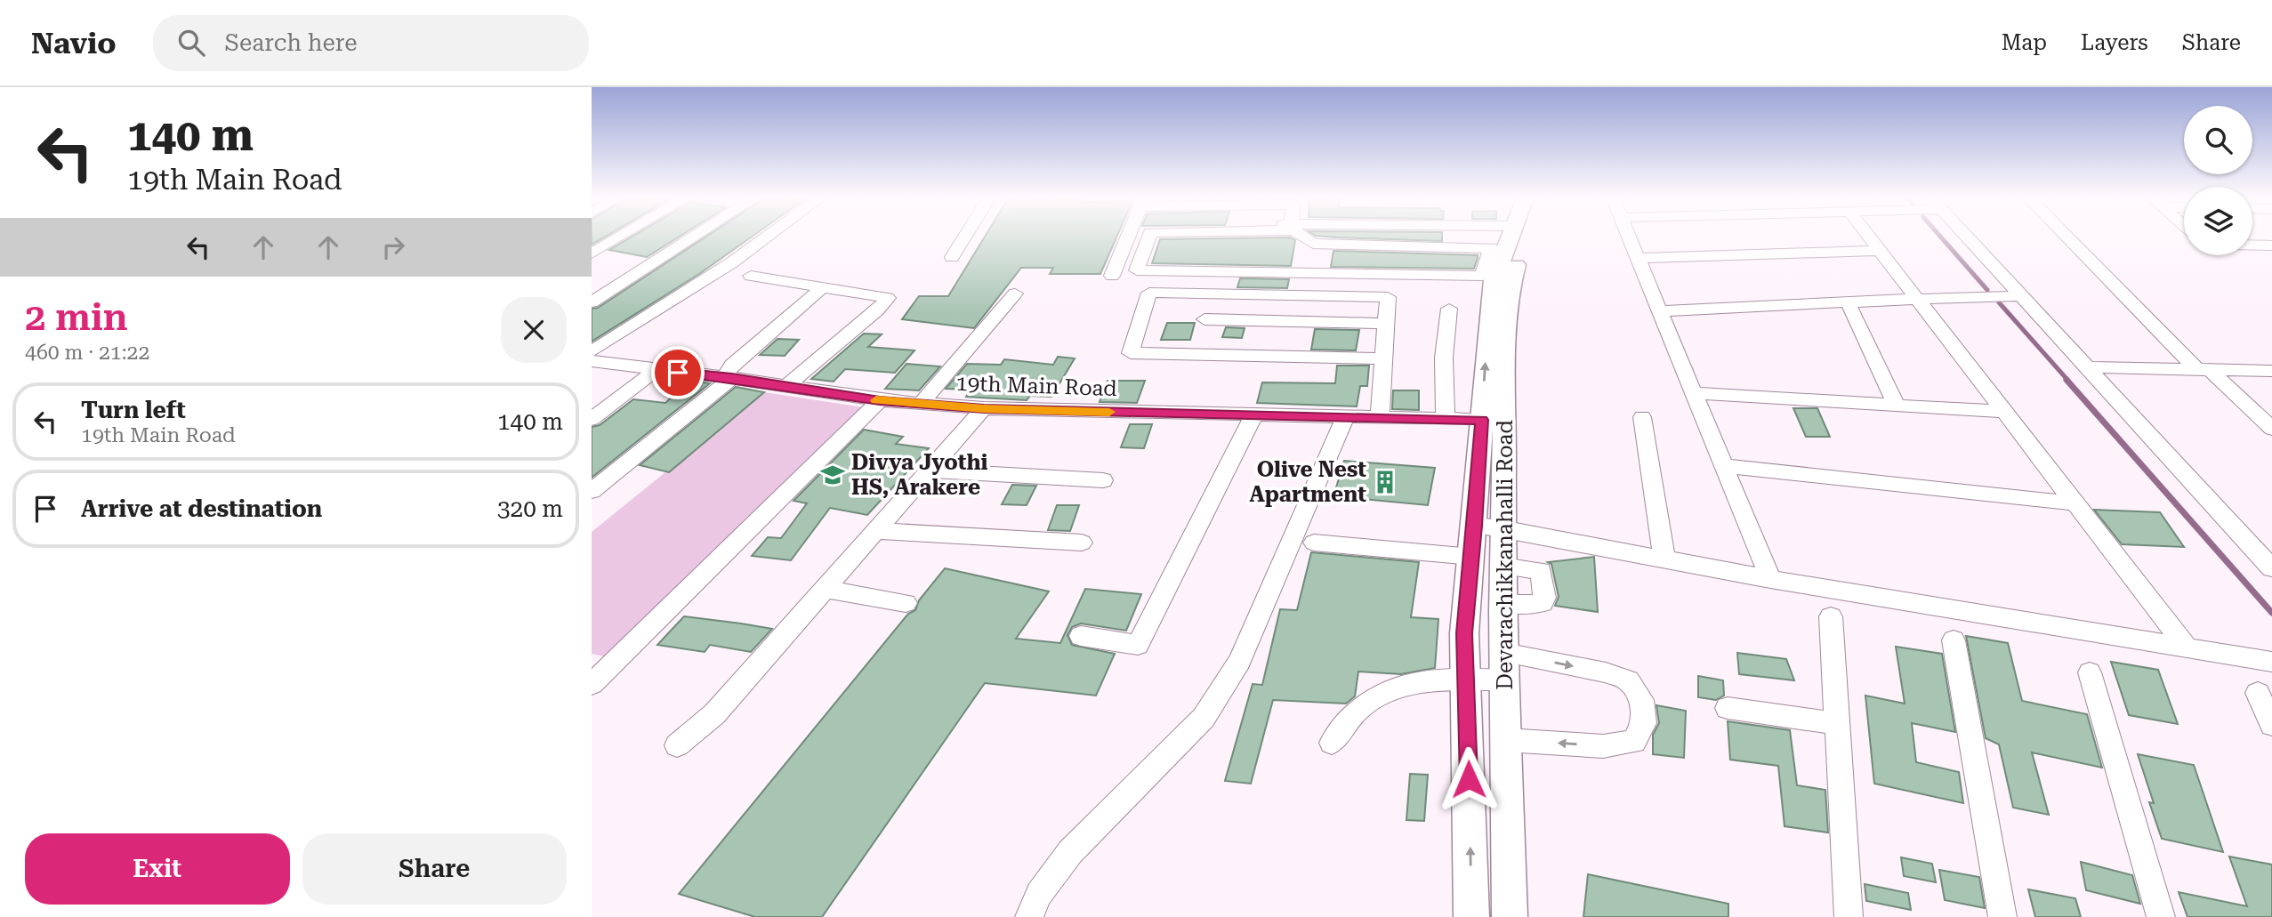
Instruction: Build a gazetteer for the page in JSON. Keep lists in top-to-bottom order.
{
  "streets": {
    "main road": ["Devarachikkanahalli Road"],
    "street": ["19th Main Road"]
  },
  "crossings": [
    ["19th Main Road", "Devarachikkanahalli Road"]
  ],
  "places": {
    "school or university": ["Divya Jyothi HS, Arakere"],
    "building": ["Olive Nest Apartment"]
  },
  "page": {
    "header": "Navio",
    "search": "Search here",
    "nav": ["Map", "Layers", "Share"],
    "turn": ["140 m", "19th Main Road"],
    "heading": ["2 min", "460 m · 21:22"],
    "list": [
      {
        "name": "Turn left",
        "note": "19th Main Road",
        "value": "140 m"
      },
      {
        "name": "Arrive at destination",
        "value": "320 m"
      }
    ],
    "buttons": ["Exit", "Share"]
  }
}
